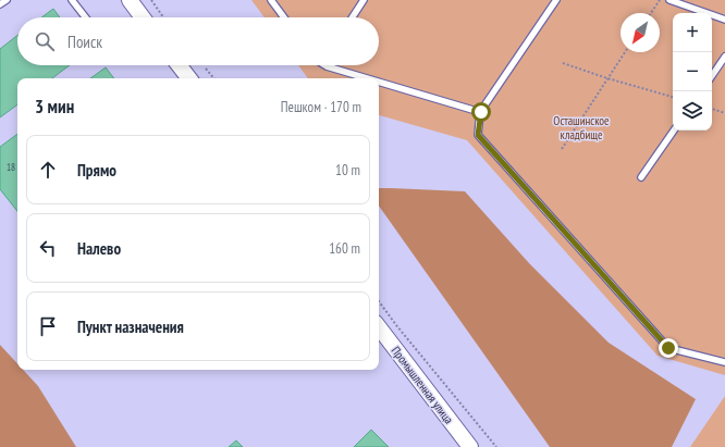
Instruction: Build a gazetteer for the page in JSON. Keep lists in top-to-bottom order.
{
  "streets": {
    "street": ["Промышленная улица"]
  },
  "parks": ["Осташинское кладбище"],
  "house_numbers": ["18"],
  "north": "bottom left",
  "page": {
    "map_buttons": ["+", "−"],
    "search": "Поиск",
    "heading": ["3 мин", "Пешком · 170 m"],
    "list": [
      ["Прямо", "10 m"],
      ["Налево", "160 m"],
      "Пункт назначения"
    ]
  }
}
